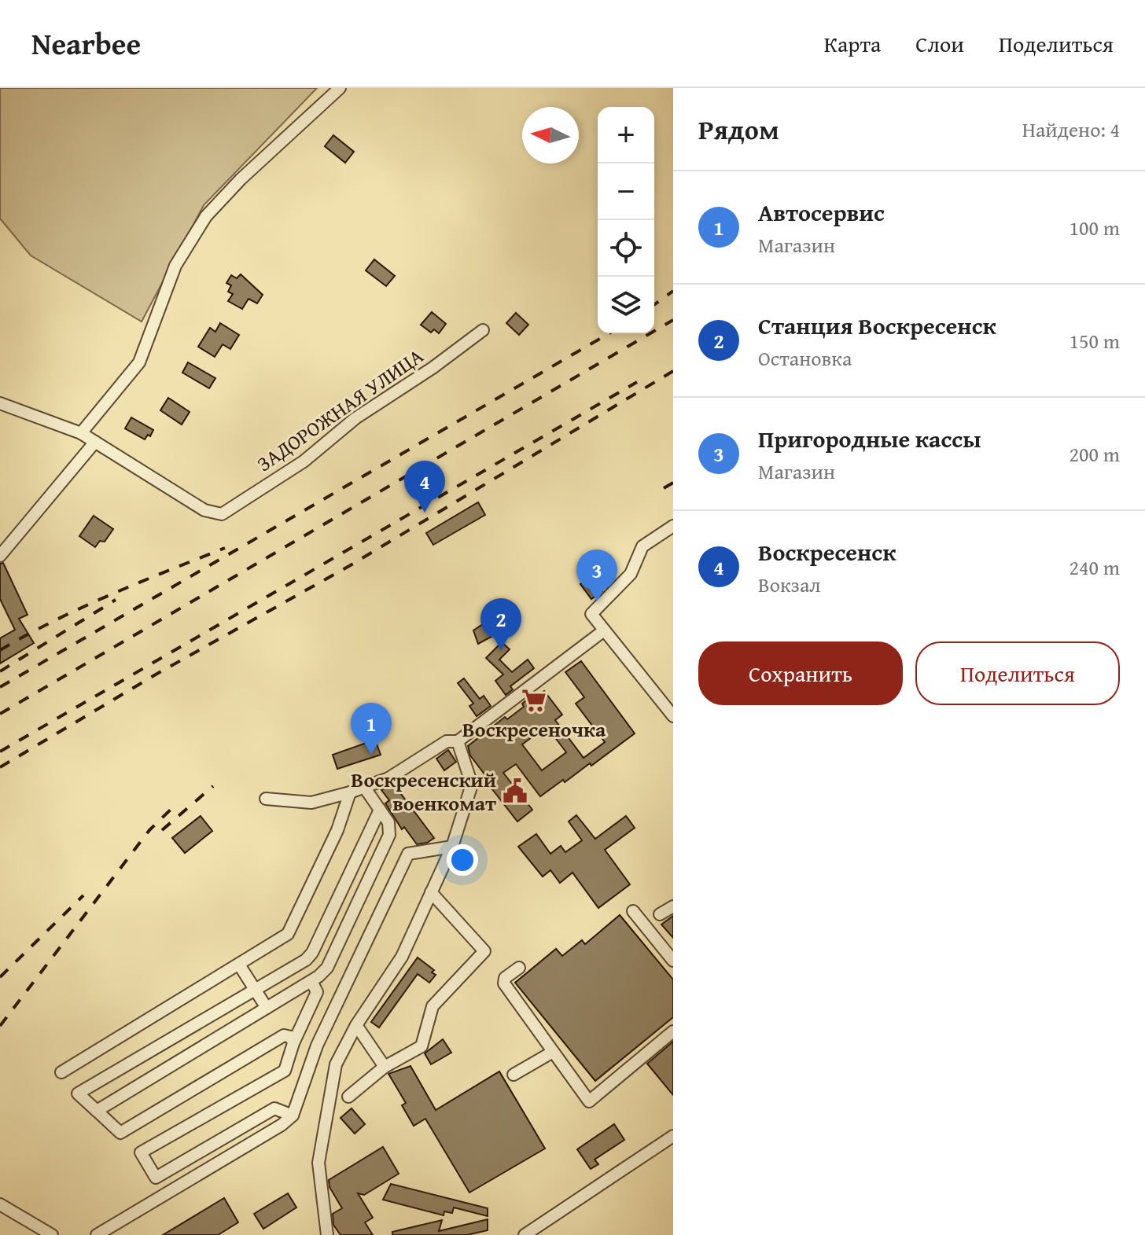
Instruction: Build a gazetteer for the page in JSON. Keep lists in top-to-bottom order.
{
  "streets": {
    "street": ["ЗАДОРОЖНАЯ УЛИЦА"]
  },
  "places": {
    "supermarket": ["Воскресеночка"],
    "public building": ["Воскресенский военкомат"]
  },
  "north": "left",
  "page": {
    "header": "Nearbee",
    "nav": ["Карта", "Слои", "Поделиться"],
    "heading": ["Рядом", "Найдено: 4"],
    "map_buttons": ["+", "−"],
    "list": [
      {
        "mark": "1",
        "name": "Автосервис",
        "note": "Магазин",
        "value": "100 m"
      },
      {
        "mark": "2",
        "name": "Станция Воскресенск",
        "note": "Остановка",
        "value": "150 m"
      },
      {
        "mark": "3",
        "name": "Пригородные кассы",
        "note": "Магазин",
        "value": "200 m"
      },
      {
        "mark": "4",
        "name": "Воскресенск",
        "note": "Вокзал",
        "value": "240 m"
      }
    ],
    "pins": [
      "4",
      "3",
      "2",
      "1"
    ],
    "buttons": ["Сохранить", "Поделиться"]
  }
}
